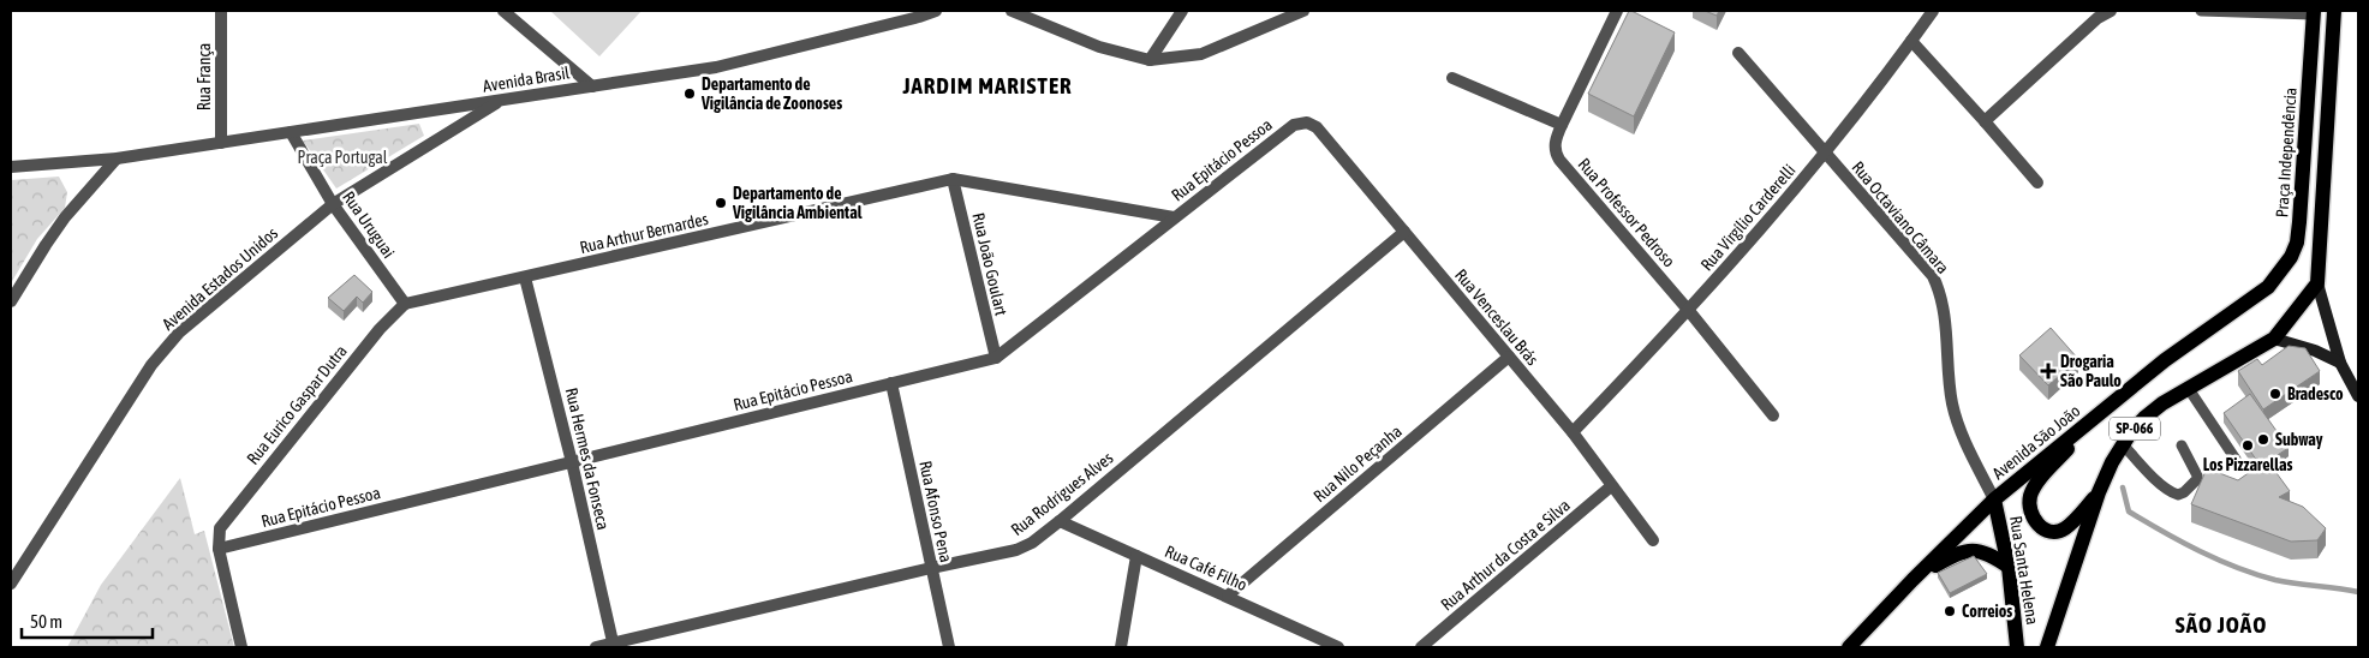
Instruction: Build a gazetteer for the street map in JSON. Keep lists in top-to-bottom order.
{
  "streets": {
    "main road": [
      "Praça Independência",
      "SP-066",
      "Avenida São João",
      "Rua Santa Helena"
    ],
    "street": [
      "Rua França",
      "Avenida Brasil",
      "Rua Epitácio Pessoa",
      "Rua Professor Pedroso",
      "Rua Virgílio Carderelli",
      "Rua Octaviano Câmara",
      "Rua Uruguai",
      "Rua Arthur Bernardes",
      "Rua João Goulart",
      "Avenida Estados Unidos",
      "Rua Venceslau Brás",
      "Rua Eurico Gaspar Dutra",
      "Rua Hermes da Fonseca",
      "Rua Nilo Peçanha",
      "Rua Rodrigues Alves",
      "Rua Afonso Pena",
      "Rua Arthur da Costa e Silva",
      "Rua Café Filho"
    ]
  },
  "crossings": [
    ["Rua França", "Avenida Brasil"],
    ["Avenida Brasil", "Rua Uruguai"],
    ["Avenida Brasil", "Avenida Estados Unidos"],
    ["Praça Independência", "Avenida São João"],
    ["Rua Epitácio Pessoa", "Rua Arthur Bernardes"],
    ["Rua Epitácio Pessoa", "Rua João Goulart"],
    ["Rua Epitácio Pessoa", "Rua Venceslau Brás"],
    ["Rua Epitácio Pessoa", "Rua Eurico Gaspar Dutra"],
    ["Rua Epitácio Pessoa", "Rua Hermes da Fonseca"],
    ["Rua Epitácio Pessoa", "Rua Afonso Pena"],
    ["Rua Professor Pedroso", "Rua Virgílio Carderelli"],
    ["Rua Virgílio Carderelli", "Rua Octaviano Câmara"],
    ["Rua Virgílio Carderelli", "Rua Venceslau Brás"],
    ["Rua Octaviano Câmara", "Avenida São João"],
    ["Rua Octaviano Câmara", "Rua Santa Helena"],
    ["Rua Uruguai", "Rua Arthur Bernardes"],
    ["Rua Uruguai", "Avenida Estados Unidos"],
    ["Rua Uruguai", "Rua Eurico Gaspar Dutra"],
    ["Rua Arthur Bernardes", "Rua João Goulart"],
    ["Rua Arthur Bernardes", "Rua Eurico Gaspar Dutra"],
    ["Rua Arthur Bernardes", "Rua Hermes da Fonseca"],
    ["Rua Venceslau Brás", "Rua Nilo Peçanha"],
    ["Rua Venceslau Brás", "Rua Rodrigues Alves"],
    ["Rua Venceslau Brás", "Rua Arthur da Costa e Silva"],
    ["Avenida São João", "Rua Santa Helena"],
    ["Rua Hermes da Fonseca", "Rua Rodrigues Alves"],
    ["Rua Nilo Peçanha", "Rua Café Filho"],
    ["Rua Rodrigues Alves", "Rua Afonso Pena"],
    ["Rua Rodrigues Alves", "Rua Café Filho"]
  ],
  "districts": ["JARDIM MARISTER", "SÃO JOÃO"],
  "parks": ["Praça Portugal"],
  "places": {
    "other": [
      "Departamento de Vigilância de Zoonoses",
      "Departamento de Vigilância Ambiental",
      "Bradesco",
      "Subway",
      "Los Pizzarellas",
      "Correios"
    ],
    "health": ["Drogaria São Paulo"]
  },
  "scale_bar": "50 m"
}
